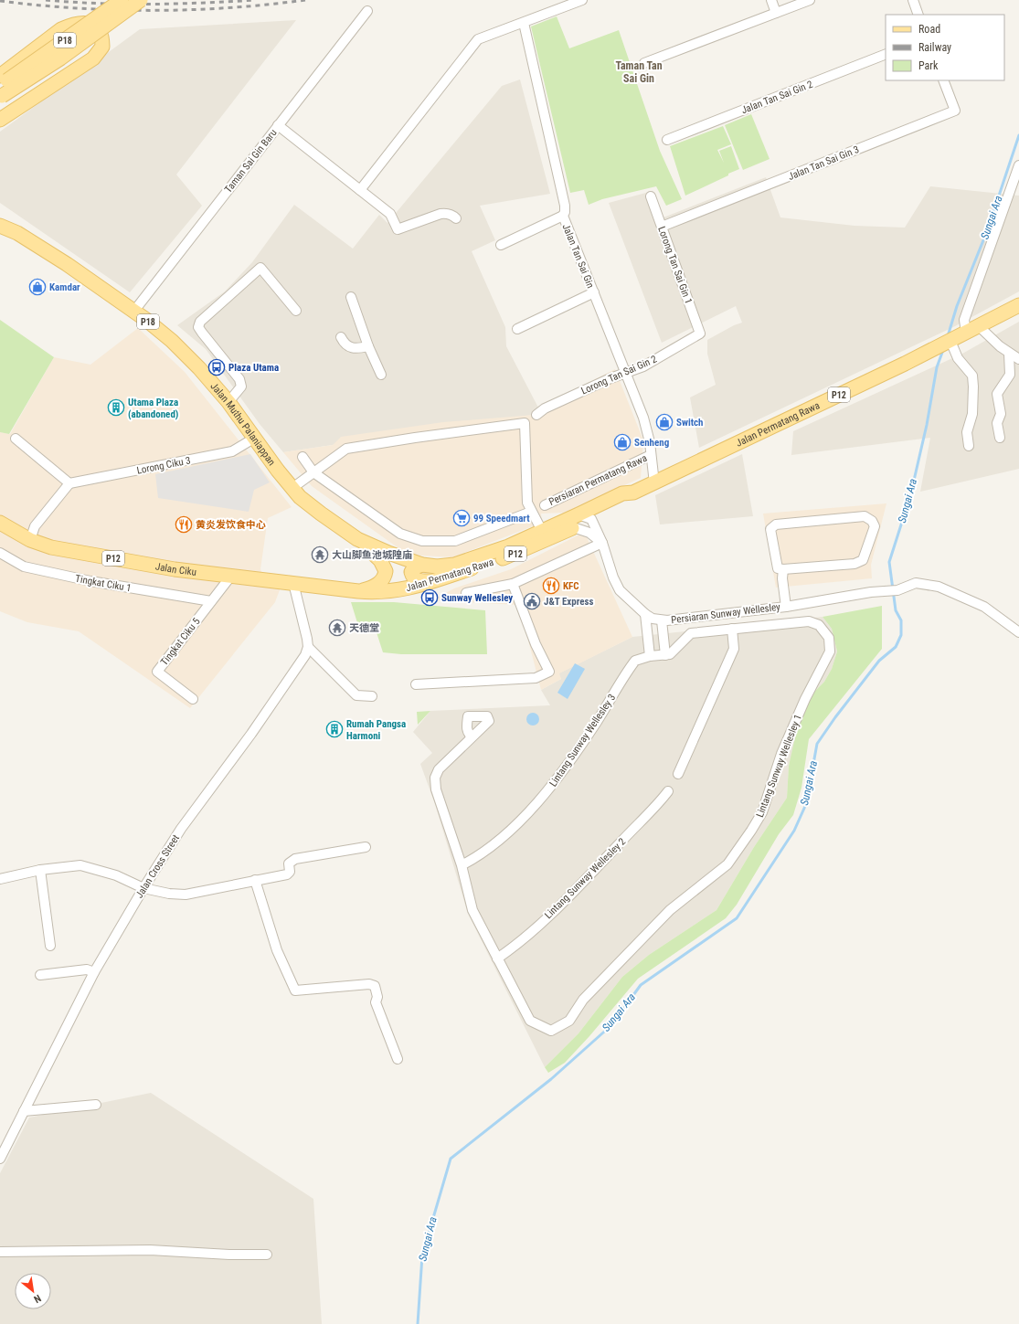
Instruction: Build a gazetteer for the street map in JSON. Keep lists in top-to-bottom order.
{
  "streets": {
    "main road": [
      "P18",
      "P12",
      "Jalan Muthu Palaniappan",
      "Jalan Permatang Rawa",
      "Jalan Ciku"
    ],
    "street": [
      "Jalan Tan Sai Gin 2",
      "Taman Sai Gin Baru",
      "Jalan Tan Sai Gin 3",
      "Jalan Tan Sai Gin",
      "Lorong Tan Sai Gin 1",
      "Lorong Tan Sai Gin 2",
      "Lorong Ciku 3",
      "Persiaran Permatang Rawa",
      "Tingkat Ciku 1",
      "Persiaran Sunway Wellesley",
      "Tingkat Ciku 5",
      "Lintang Sunway Wellesley 3",
      "Lintang Sunway Wellesley 1",
      "Jalan Cross Street",
      "Lintang Sunway Wellesley 2"
    ]
  },
  "crossings": [
    ["Taman Sai Gin Baru", "Jalan Muthu Palaniappan"],
    ["Jalan Tan Sai Gin 3", "Lorong Tan Sai Gin 1"],
    ["Jalan Tan Sai Gin", "Lorong Tan Sai Gin 2"],
    ["Jalan Tan Sai Gin", "Jalan Permatang Rawa"],
    ["Jalan Tan Sai Gin", "Persiaran Permatang Rawa"],
    ["Lorong Tan Sai Gin 1", "Lorong Tan Sai Gin 2"],
    ["Jalan Muthu Palaniappan", "Jalan Permatang Rawa"],
    ["Jalan Muthu Palaniappan", "Lorong Ciku 3"],
    ["Jalan Permatang Rawa", "Jalan Ciku"],
    ["Jalan Permatang Rawa", "Persiaran Sunway Wellesley"],
    ["Jalan Ciku", "Tingkat Ciku 5"],
    ["Tingkat Ciku 1", "Tingkat Ciku 5"],
    ["Lintang Sunway Wellesley 1", "Lintang Sunway Wellesley 2"]
  ],
  "districts": ["Taman Tan Sai Gin"],
  "water": ["Sungai Ara"],
  "places": {
    "shop": ["Kamdar", "Switch", "Senheng"],
    "bus stop": ["Plaza Utama", "Sunway Wellesley"],
    "building": ["Utama Plaza (abandoned)", "Rumah Pangsa Harmoni"],
    "supermarket": ["99 Speedmart"],
    "restaurant": ["黄炎发饮食中心", "KFC"],
    "temple": ["大山脚鱼池城隍庙", "天德堂"],
    "public building": ["J&T Express"]
  },
  "legend": ["Road", "Railway", "Park"],
  "north": "bottom right"
}
